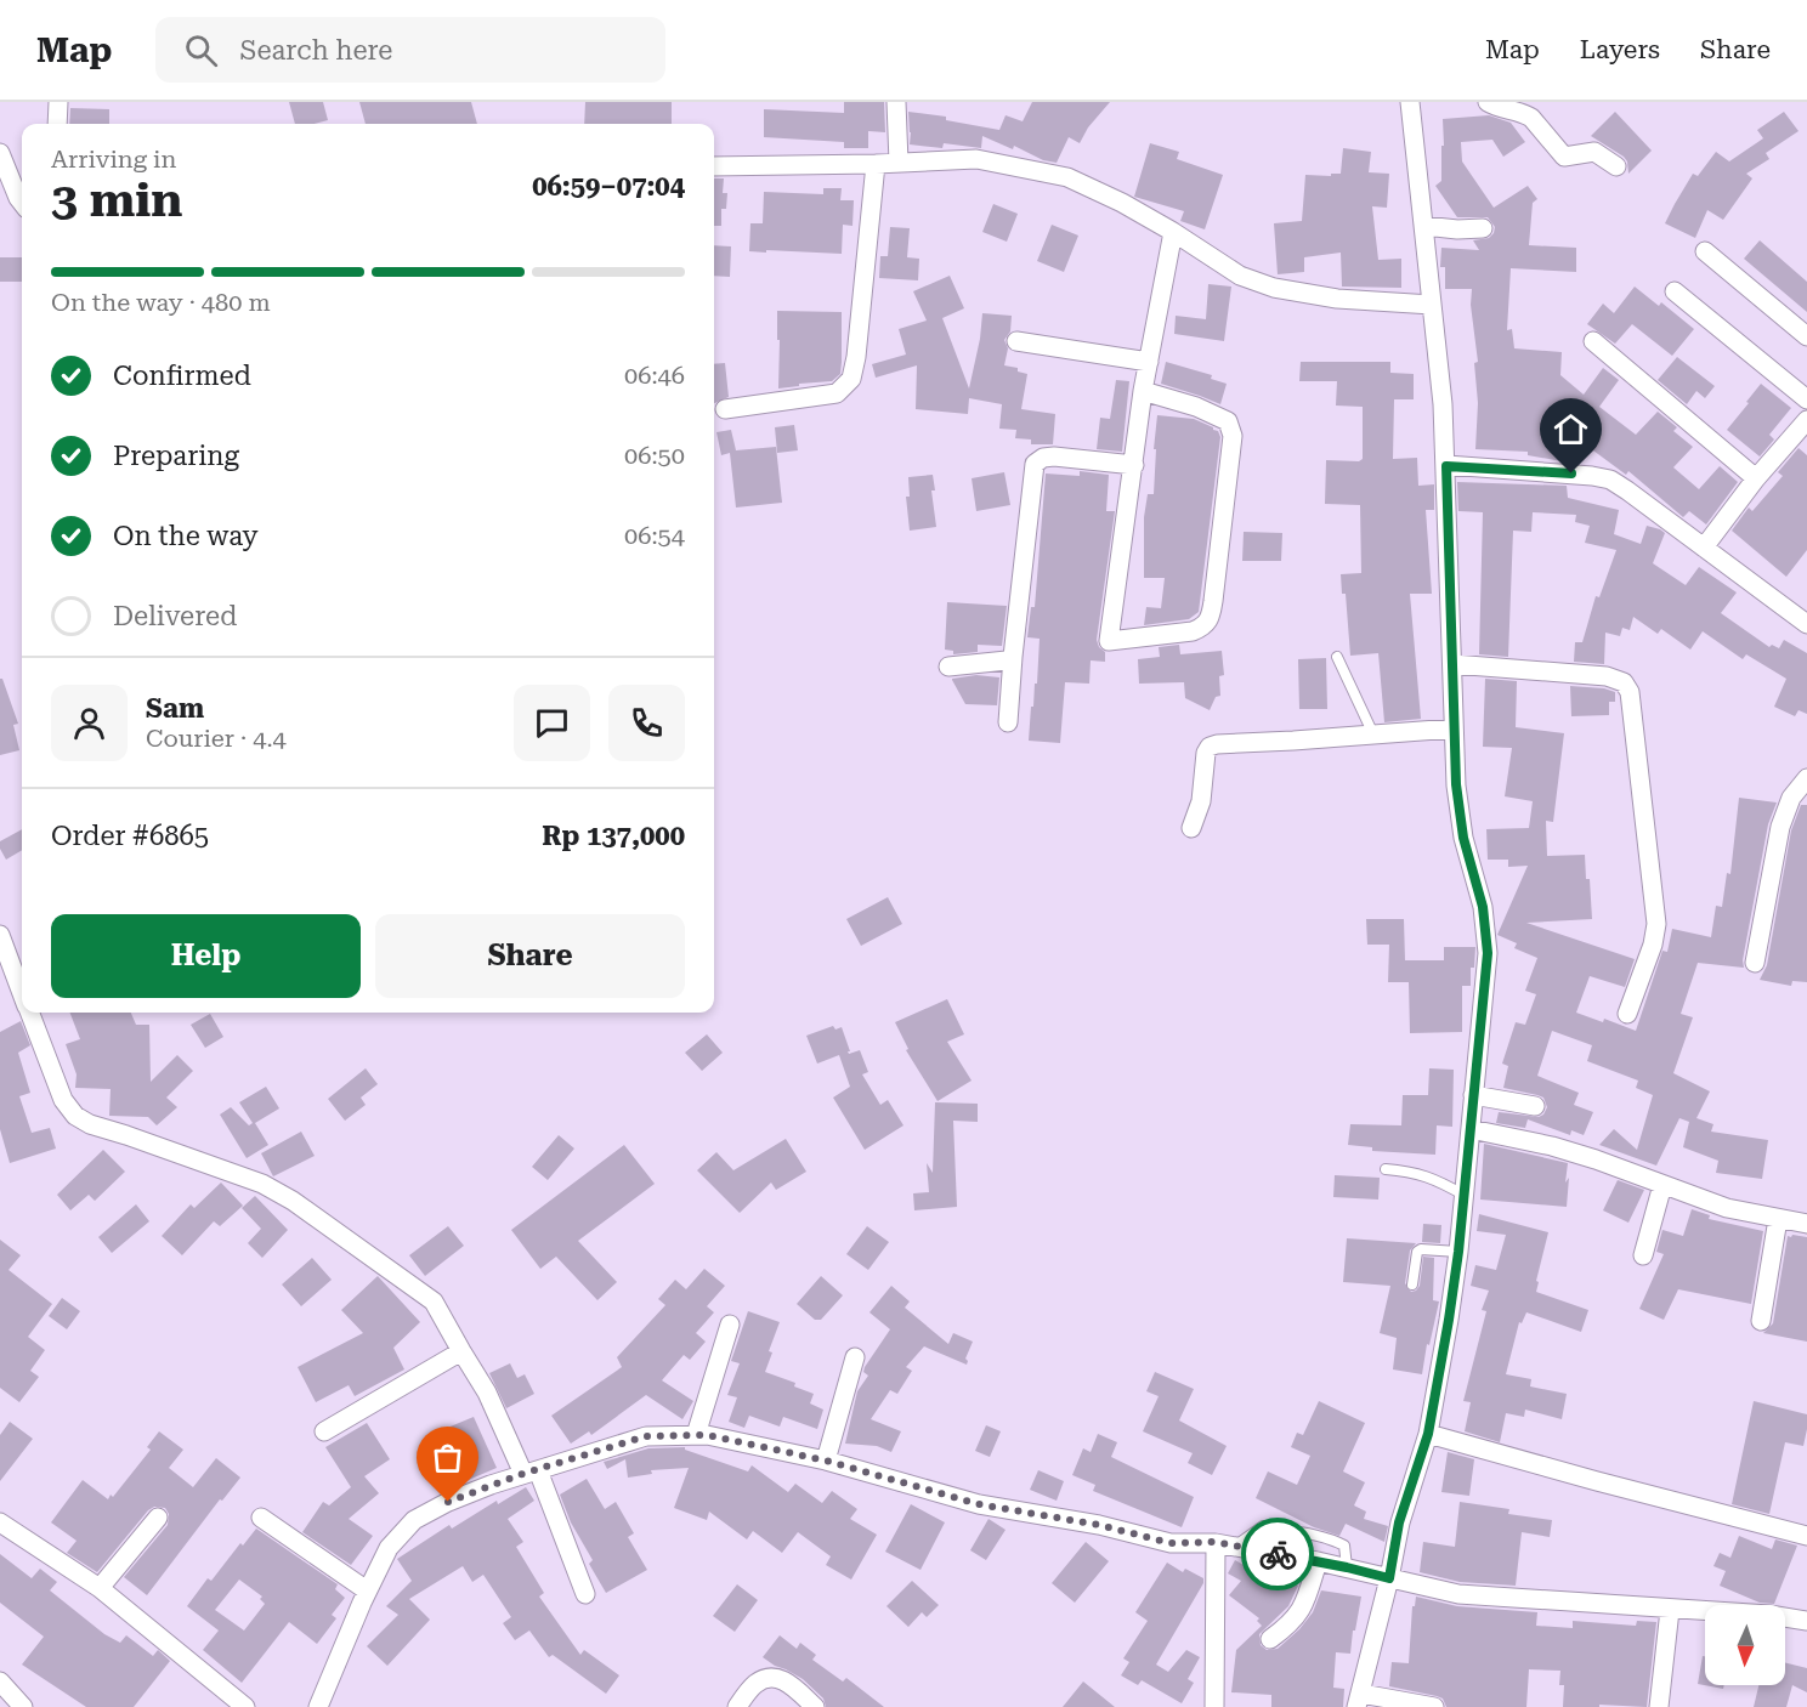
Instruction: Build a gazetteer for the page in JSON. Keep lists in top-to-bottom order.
{
  "north": "bottom",
  "page": {
    "header": "Map",
    "search": "Search here",
    "nav": ["Map", "Layers", "Share"],
    "heading": ["3 min", "Arriving in", "06:59–07:04"],
    "panel": [
      "Sam",
      "Courier · 4.4",
      "Order #6865",
      "Rp 137,000"
    ],
    "bar": "On the way · 480 m",
    "list": [
      ["Confirmed", "06:46"],
      ["Preparing", "06:50"],
      ["On the way", "06:54"],
      "Delivered"
    ],
    "buttons": ["Help", "Share"]
  }
}
